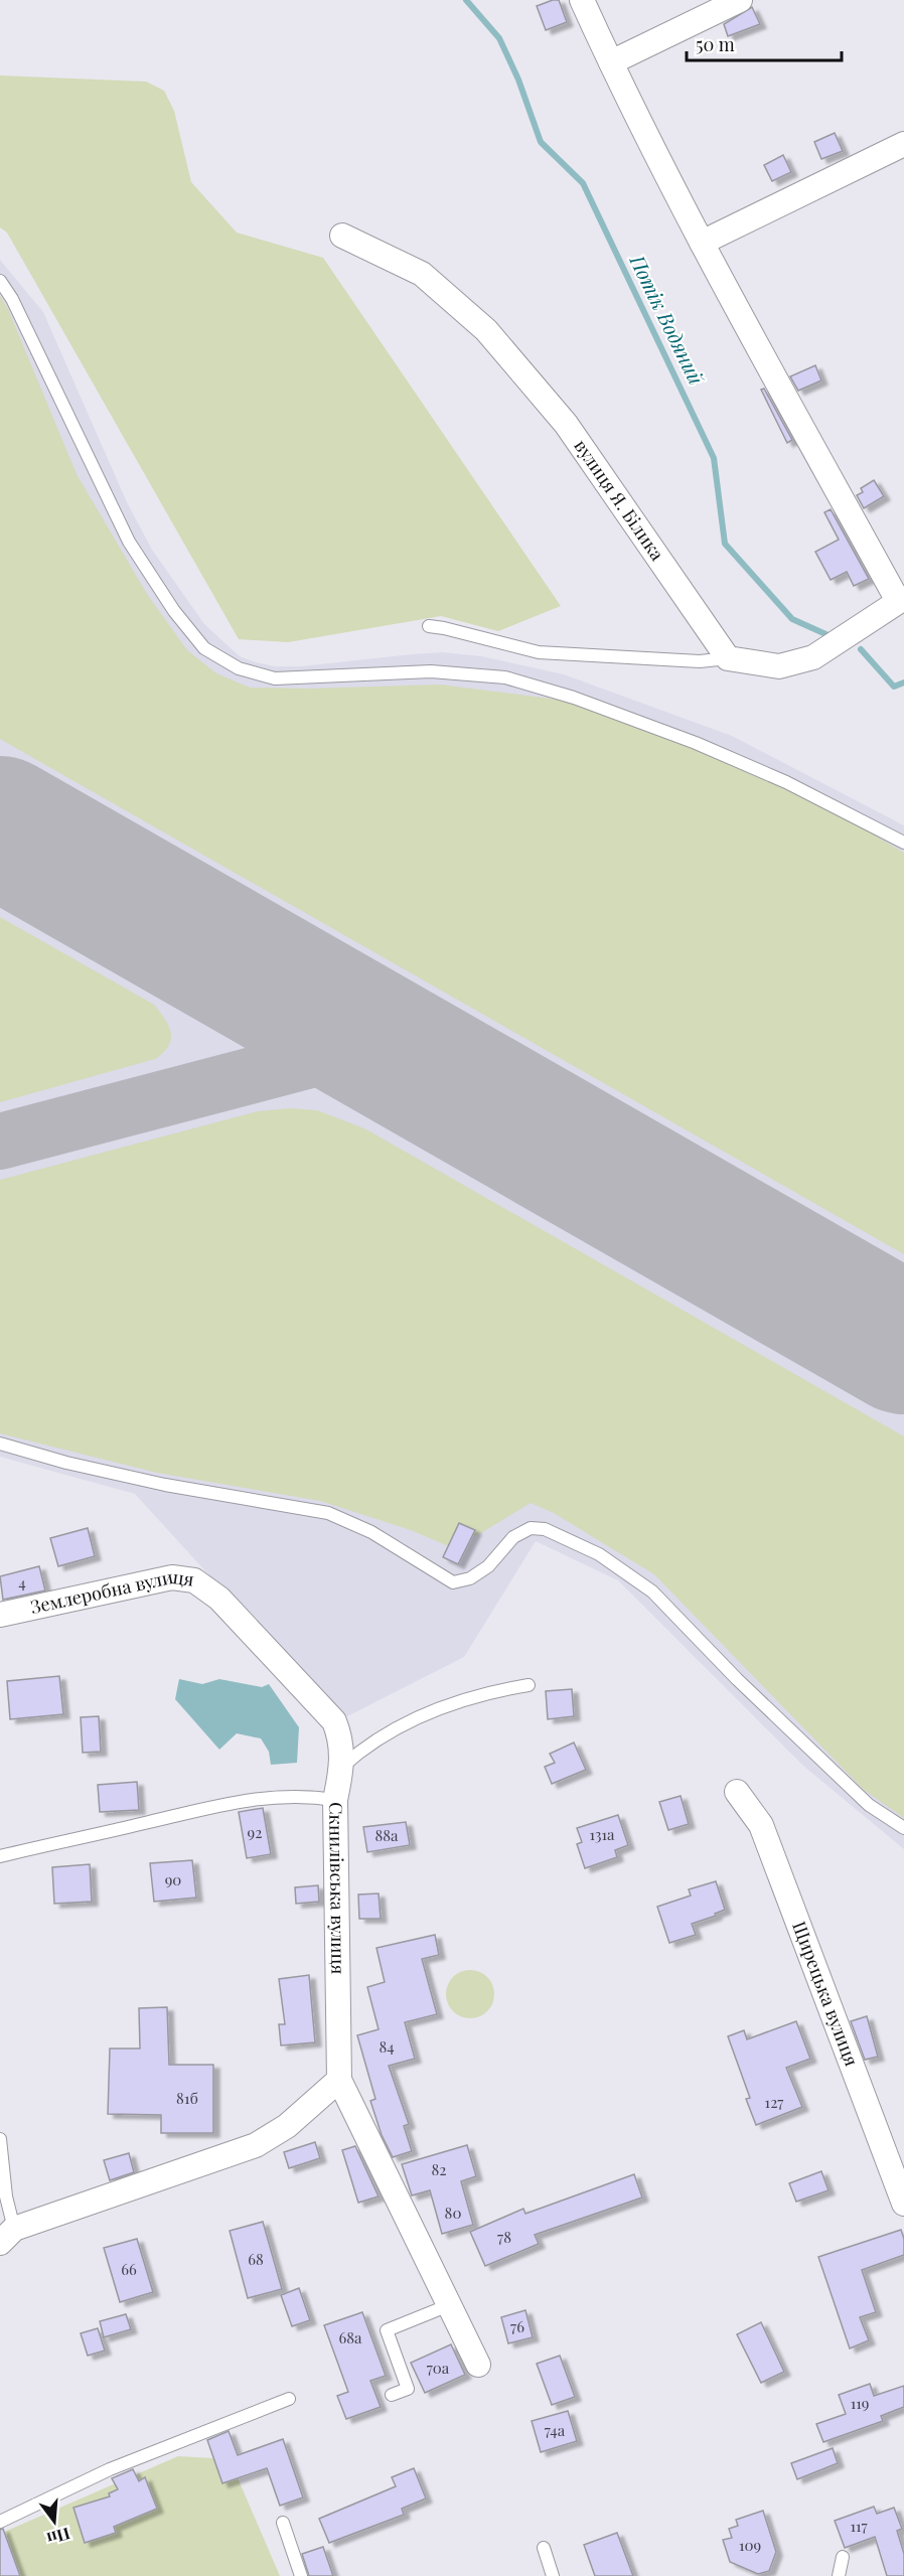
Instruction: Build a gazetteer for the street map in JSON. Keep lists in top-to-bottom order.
{
  "streets": {
    "street": [
      "вулиця Я. Білика",
      "Землеробна вулиця",
      "Скнилівська вулиця",
      "Щирецька вулиця"
    ]
  },
  "crossings": [
    ["Землеробна вулиця", "Скнилівська вулиця"]
  ],
  "water": ["Потік Водяний"],
  "house_numbers": [
    "4",
    "92",
    "131а",
    "88а",
    "90",
    "84",
    "81б",
    "127",
    "82",
    "80",
    "78",
    "68",
    "66",
    "76",
    "68а",
    "70а",
    "119",
    "74а",
    "117",
    "109"
  ],
  "scale_bar": "50 m",
  "north": "bottom"
}
